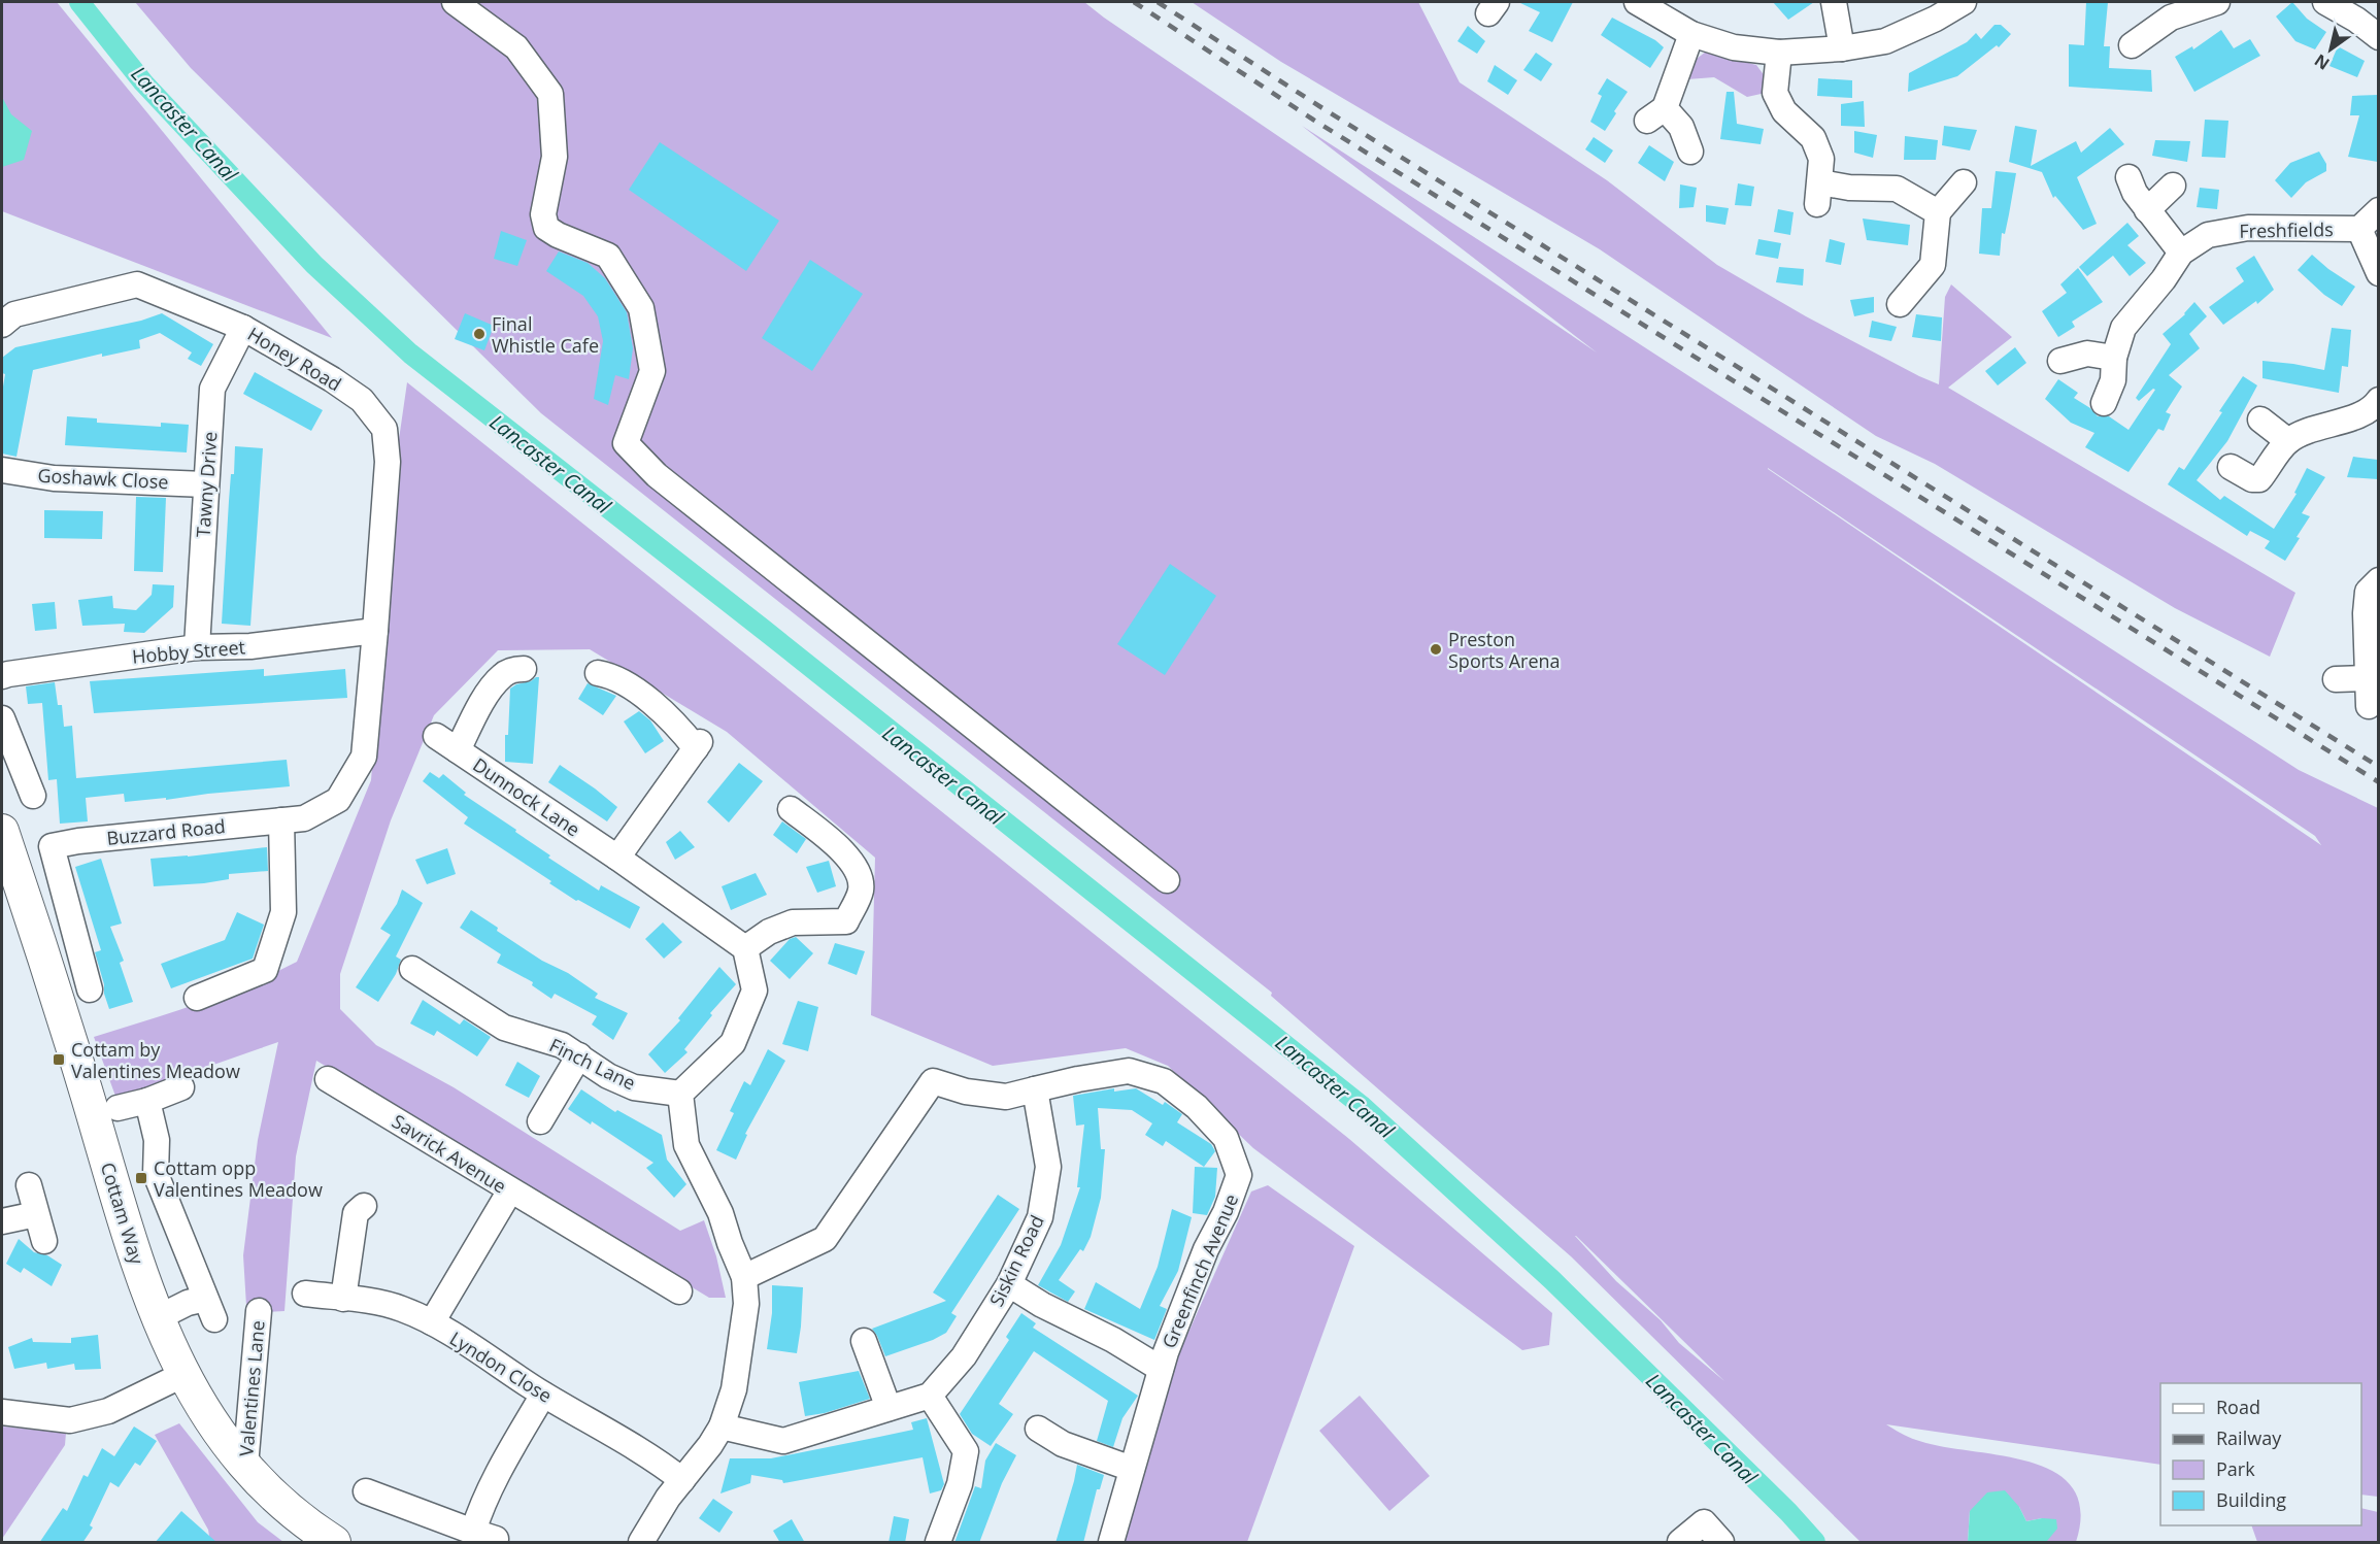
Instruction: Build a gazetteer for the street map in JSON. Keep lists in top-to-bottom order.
{
  "streets": {
    "main road": ["Cottam Way"],
    "street": [
      "Freshfields",
      "Honey Road",
      "Goshawk Close",
      "Tawny Drive",
      "Hobby Street",
      "Dunnock Lane",
      "Buzzard Road",
      "Finch Lane",
      "Savrick Avenue",
      "Siskin Road",
      "Greenfinch Avenue",
      "Lyndon Close",
      "Valentines Lane"
    ]
  },
  "crossings": [
    ["Honey Road", "Tawny Drive"],
    ["Honey Road", "Hobby Street"],
    ["Honey Road", "Buzzard Road"],
    ["Goshawk Close", "Tawny Drive"],
    ["Tawny Drive", "Hobby Street"],
    ["Hobby Street", "Buzzard Road"],
    ["Cottam Way", "Valentines Lane"],
    ["Siskin Road", "Greenfinch Avenue"]
  ],
  "water": ["Lancaster Canal"],
  "places": {
    "other": ["Final Whistle Cafe", "Preston Sports Arena"],
    "transit": ["Cottam by Valentines Meadow", "Cottam opp Valentines Meadow"]
  },
  "legend": [
    "Road",
    "Railway",
    "Park",
    "Building"
  ],
  "north": "bottom left"
}
